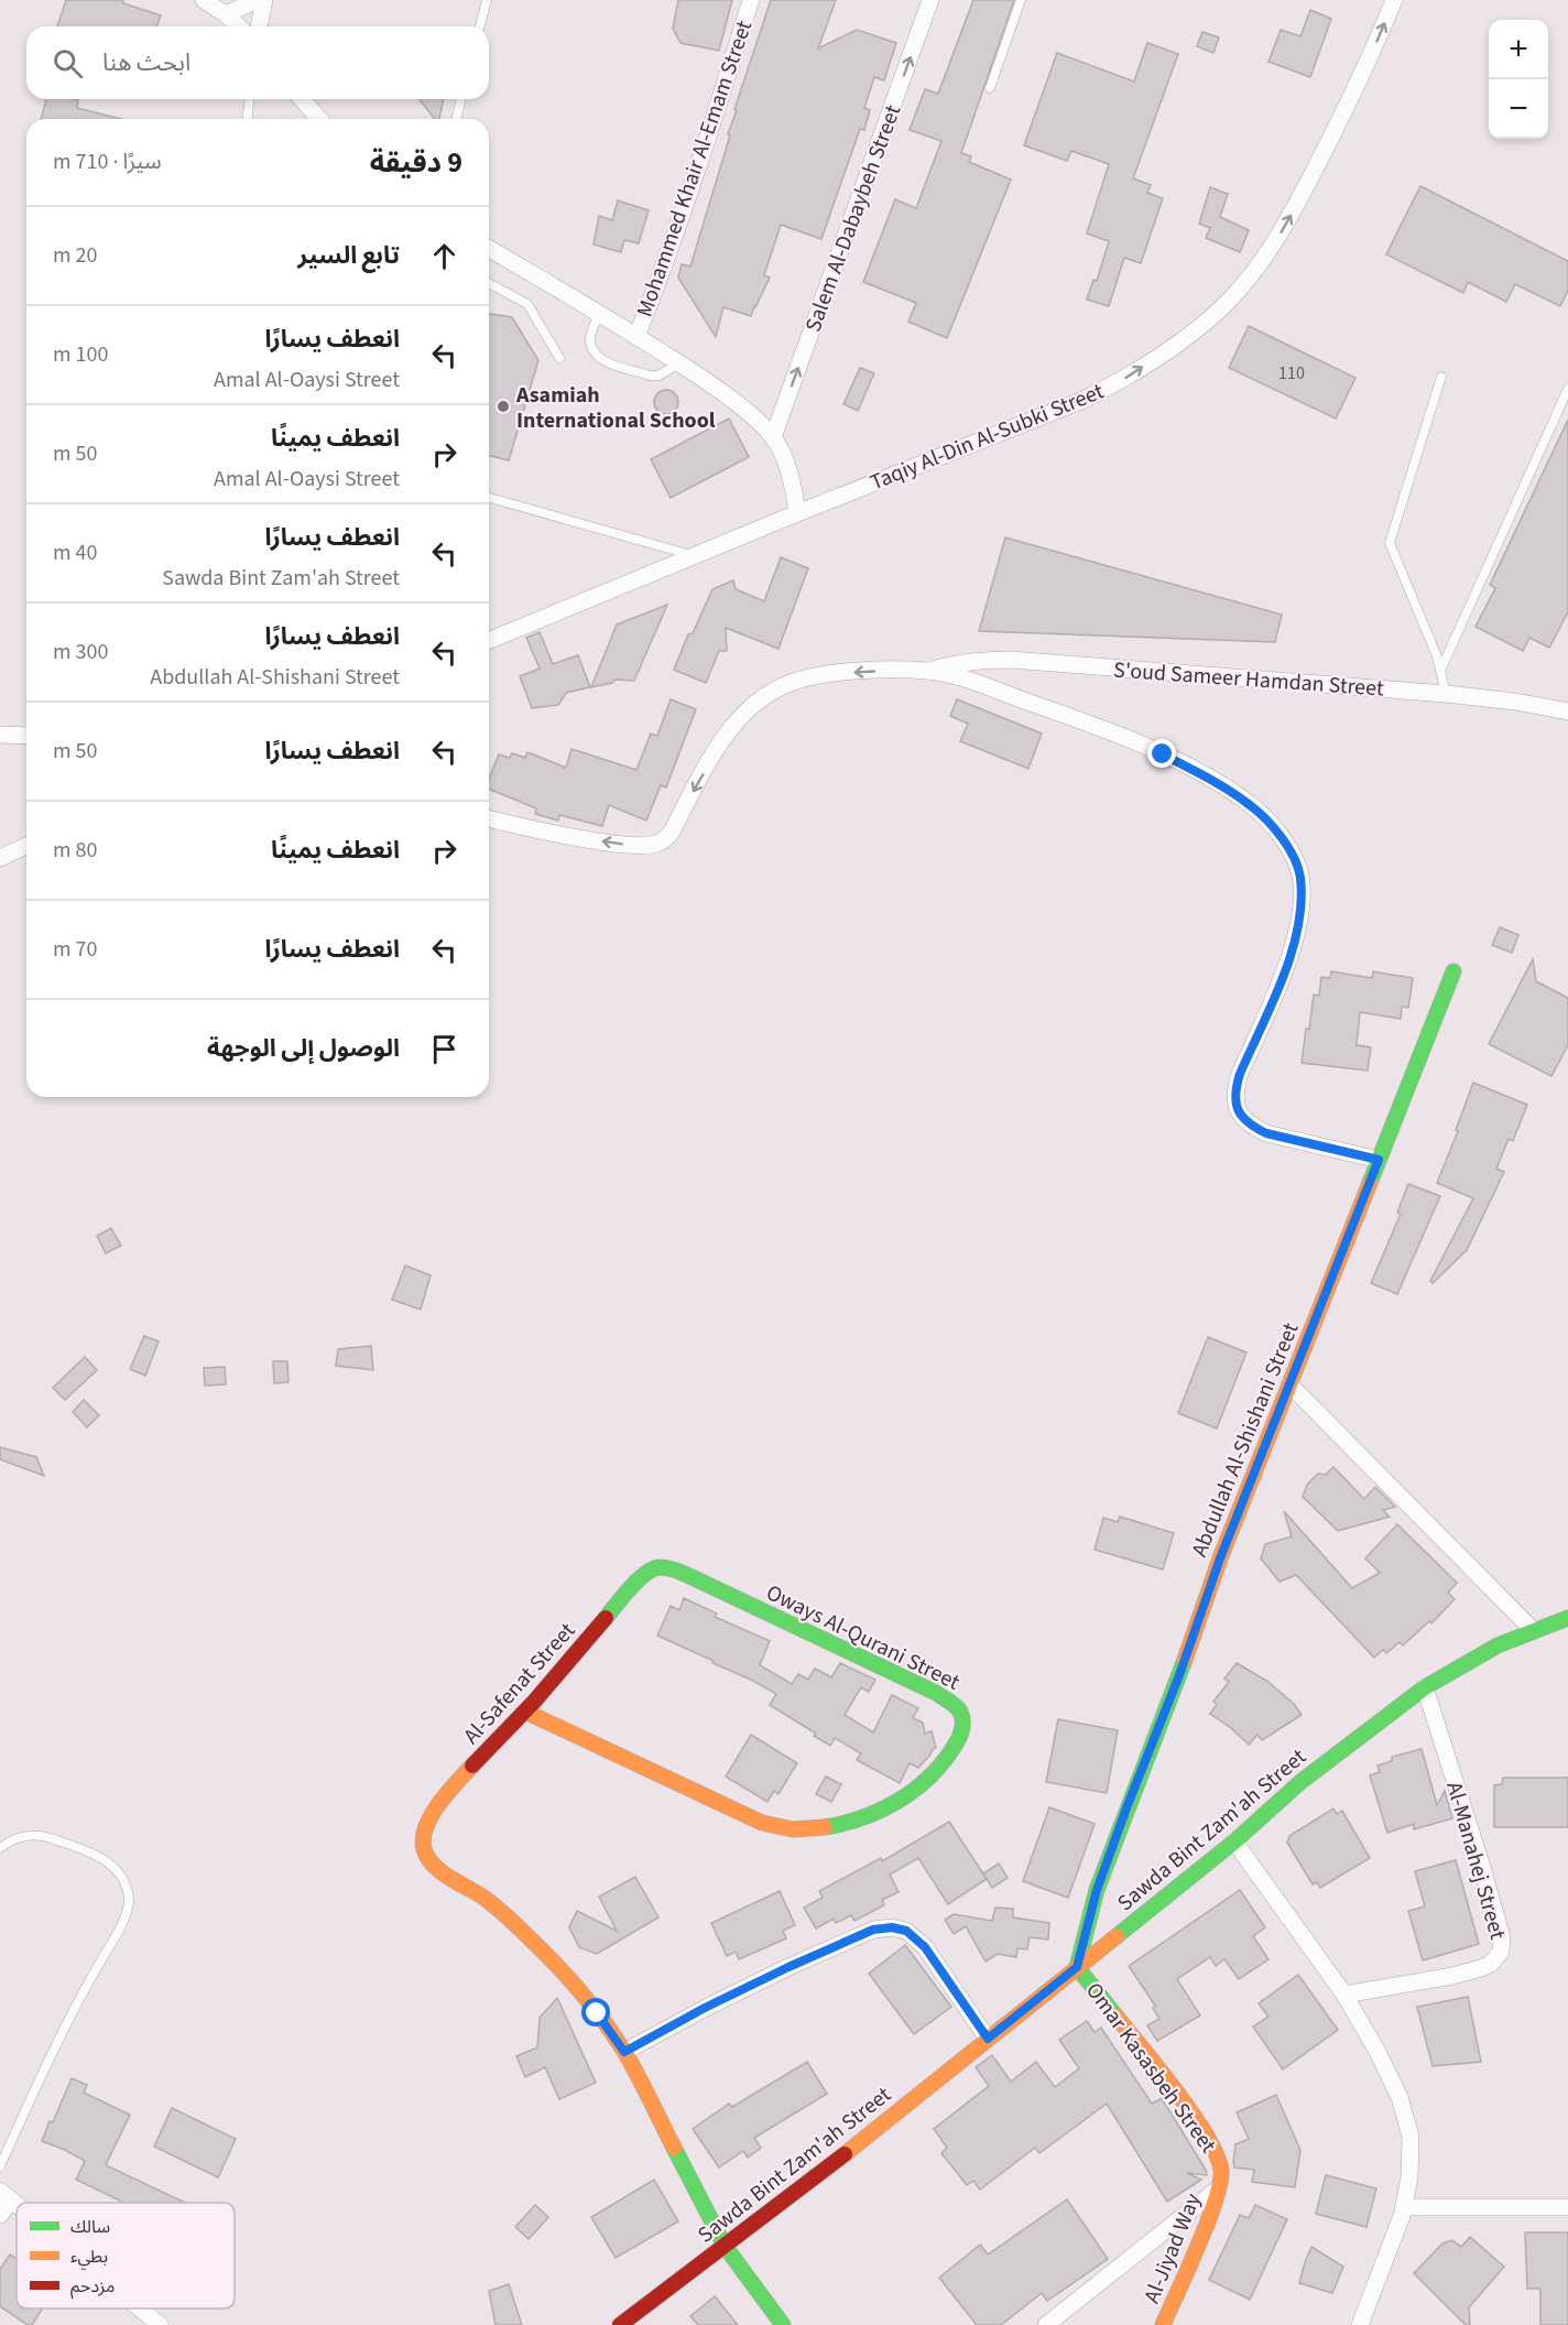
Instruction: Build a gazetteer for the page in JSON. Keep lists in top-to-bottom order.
{
  "streets": {
    "street": [
      "Mohammed Khair Al-Emam Street",
      "Salem Al-Dabaybeh Street",
      "Taqiy Al-Din Al-Subki Street",
      "S'oud Sameer Hamdan Street",
      "Abdullah Al-Shishani Street",
      "Oways Al-Qurani Street",
      "Al-Safenat Street",
      "Sawda Bint Zam'ah Street",
      "Al-Manahej Street",
      "Omar Kasasbeh Street",
      "Al-Jiyad Way"
    ]
  },
  "crossings": [
    ["S'oud Sameer Hamdan Street", "Abdullah Al-Shishani Street"],
    ["Abdullah Al-Shishani Street", "Sawda Bint Zam'ah Street"],
    ["Abdullah Al-Shishani Street", "Omar Kasasbeh Street"],
    ["Oways Al-Qurani Street", "Al-Safenat Street"],
    ["Sawda Bint Zam'ah Street", "Al-Manahej Street"],
    ["Sawda Bint Zam'ah Street", "Omar Kasasbeh Street"],
    ["Omar Kasasbeh Street", "Al-Jiyad Way"]
  ],
  "one_way": ["Salem Al-Dabaybeh Street", "Taqiy Al-Din Al-Subki Street"],
  "places": ["Asamiah International School"],
  "house_numbers": ["110"],
  "legend": ["سالك", "بطيء", "مزدحم"],
  "page": {
    "map_buttons": ["+", "−"],
    "search": "ابحث هنا",
    "heading": ["9 دقيقة", "سيرًا · 710 m"],
    "list": [
      ["تابع السير", "20 m"],
      ["انعطف يسارًا", "Amal Al-Oaysi Street", "100 m"],
      ["انعطف يمينًا", "Amal Al-Oaysi Street", "50 m"],
      ["انعطف يسارًا", "Sawda Bint Zam'ah Street", "40 m"],
      ["انعطف يسارًا", "Abdullah Al-Shishani Street", "300 m"],
      ["انعطف يسارًا", "50 m"],
      ["انعطف يمينًا", "80 m"],
      ["انعطف يسارًا", "70 m"],
      "الوصول إلى الوجهة"
    ]
  }
}
